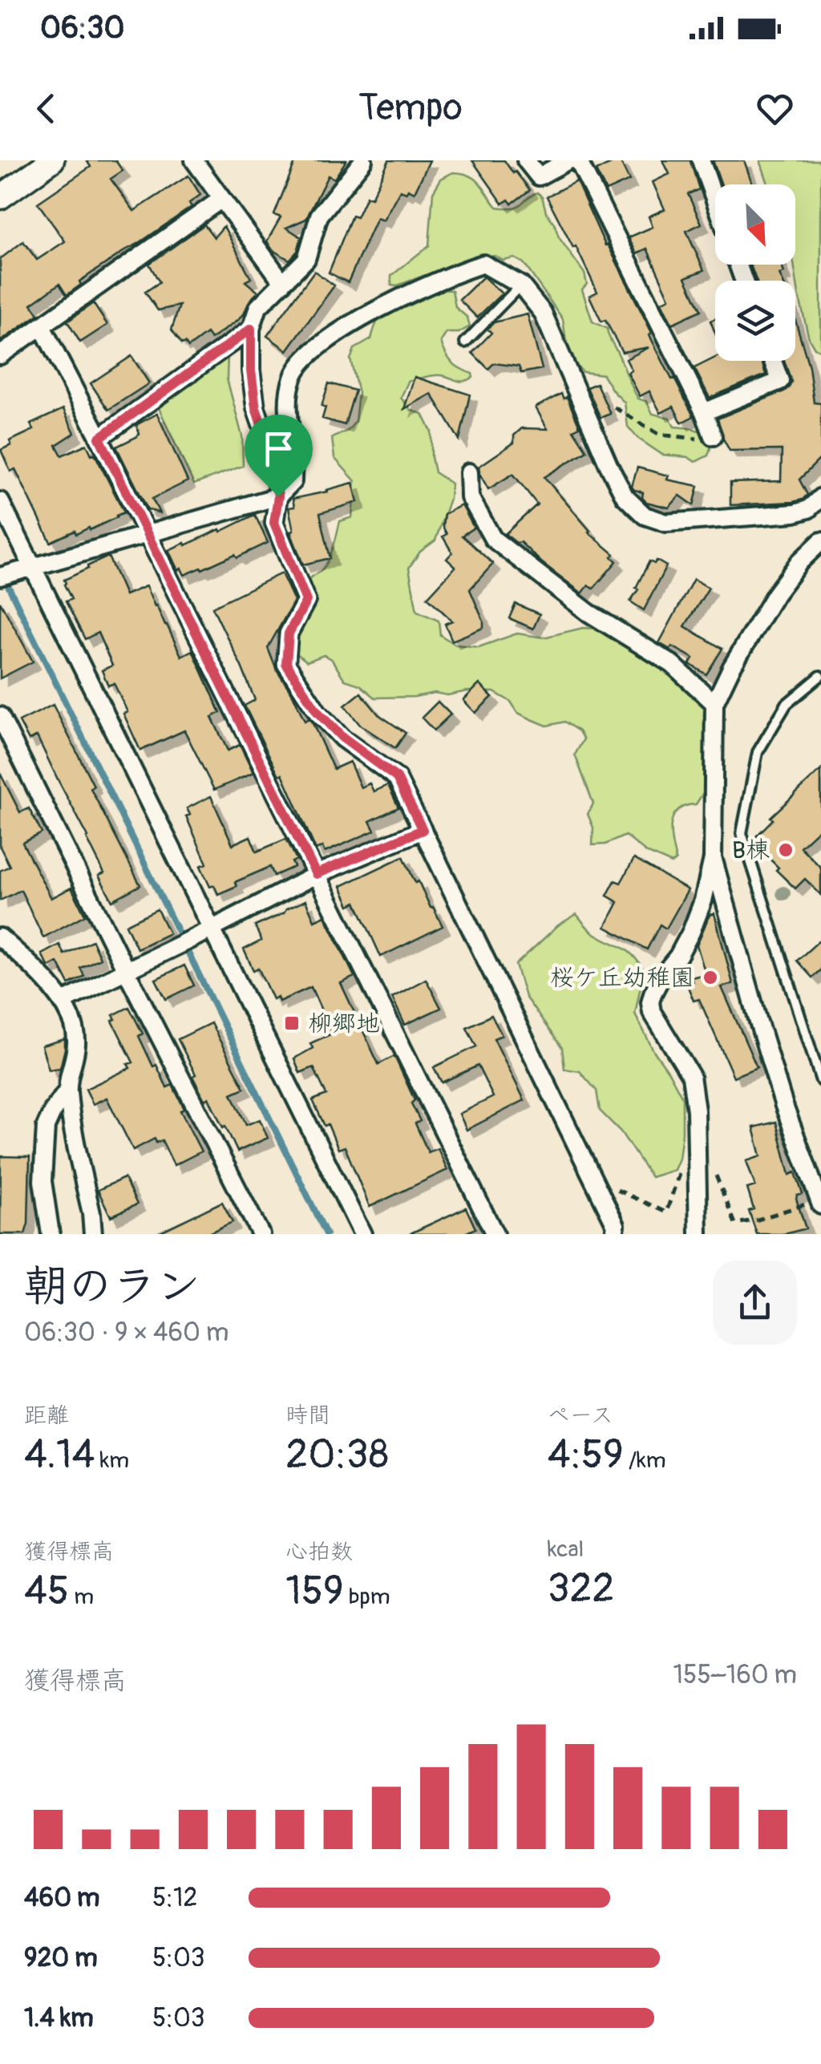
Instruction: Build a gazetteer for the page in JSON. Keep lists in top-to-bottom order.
{
  "places": {
    "other": ["B棟", "桜ケ丘幼稚園"],
    "transit": ["柳郷地"]
  },
  "north": "bottom right",
  "page": {
    "status": "06:30",
    "header": "Tempo",
    "heading": ["朝のラン", "06:30 · 9 × 460 m"],
    "stats": [
      ["距離", "4.14 km"],
      ["時間", "20:38"],
      ["ペース", "4:59 /km"],
      ["獲得標高", "45 m"],
      ["心拍数", "159 bpm"],
      ["kcal", "322"]
    ],
    "chart": ["獲得標高", "155–160 m"],
    "list": [
      {
        "name": "460 m",
        "note": "5:12"
      },
      {
        "name": "920 m",
        "note": "5:03"
      },
      {
        "name": "1.4 km",
        "note": "5:03"
      }
    ]
  }
}
